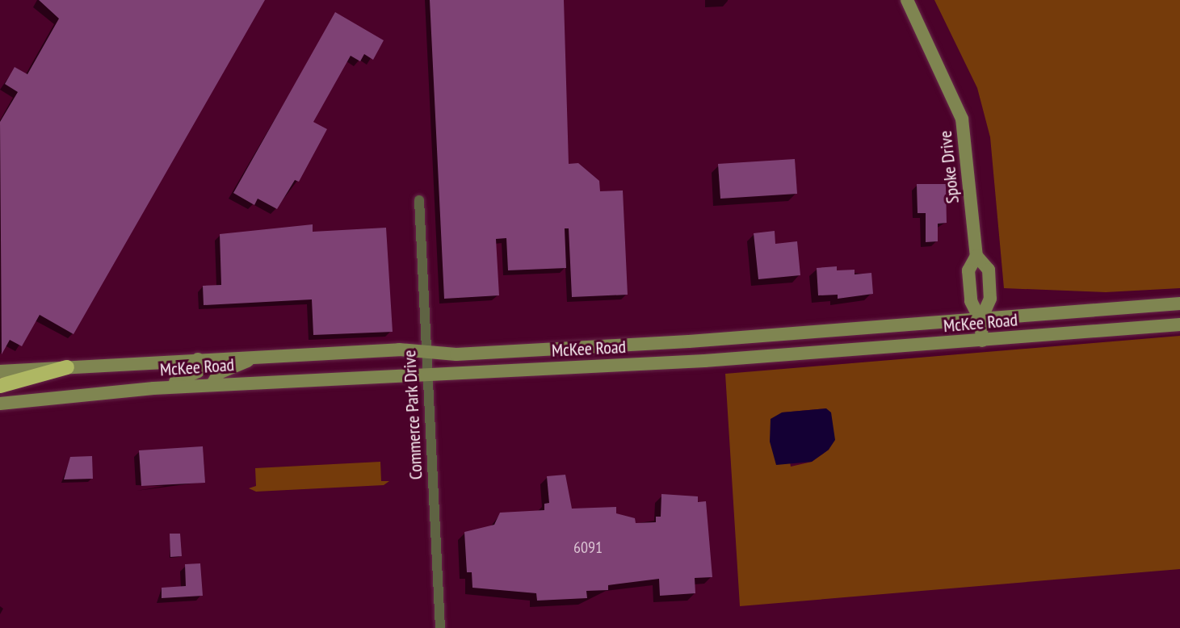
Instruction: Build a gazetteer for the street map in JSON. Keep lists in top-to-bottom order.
{
  "streets": {
    "main road": ["Spoke Drive", "McKee Road"],
    "street": ["Commerce Park Drive"]
  },
  "crossings": [
    ["Spoke Drive", "McKee Road"],
    ["McKee Road", "Commerce Park Drive"]
  ],
  "house_numbers": ["6091"]
}
